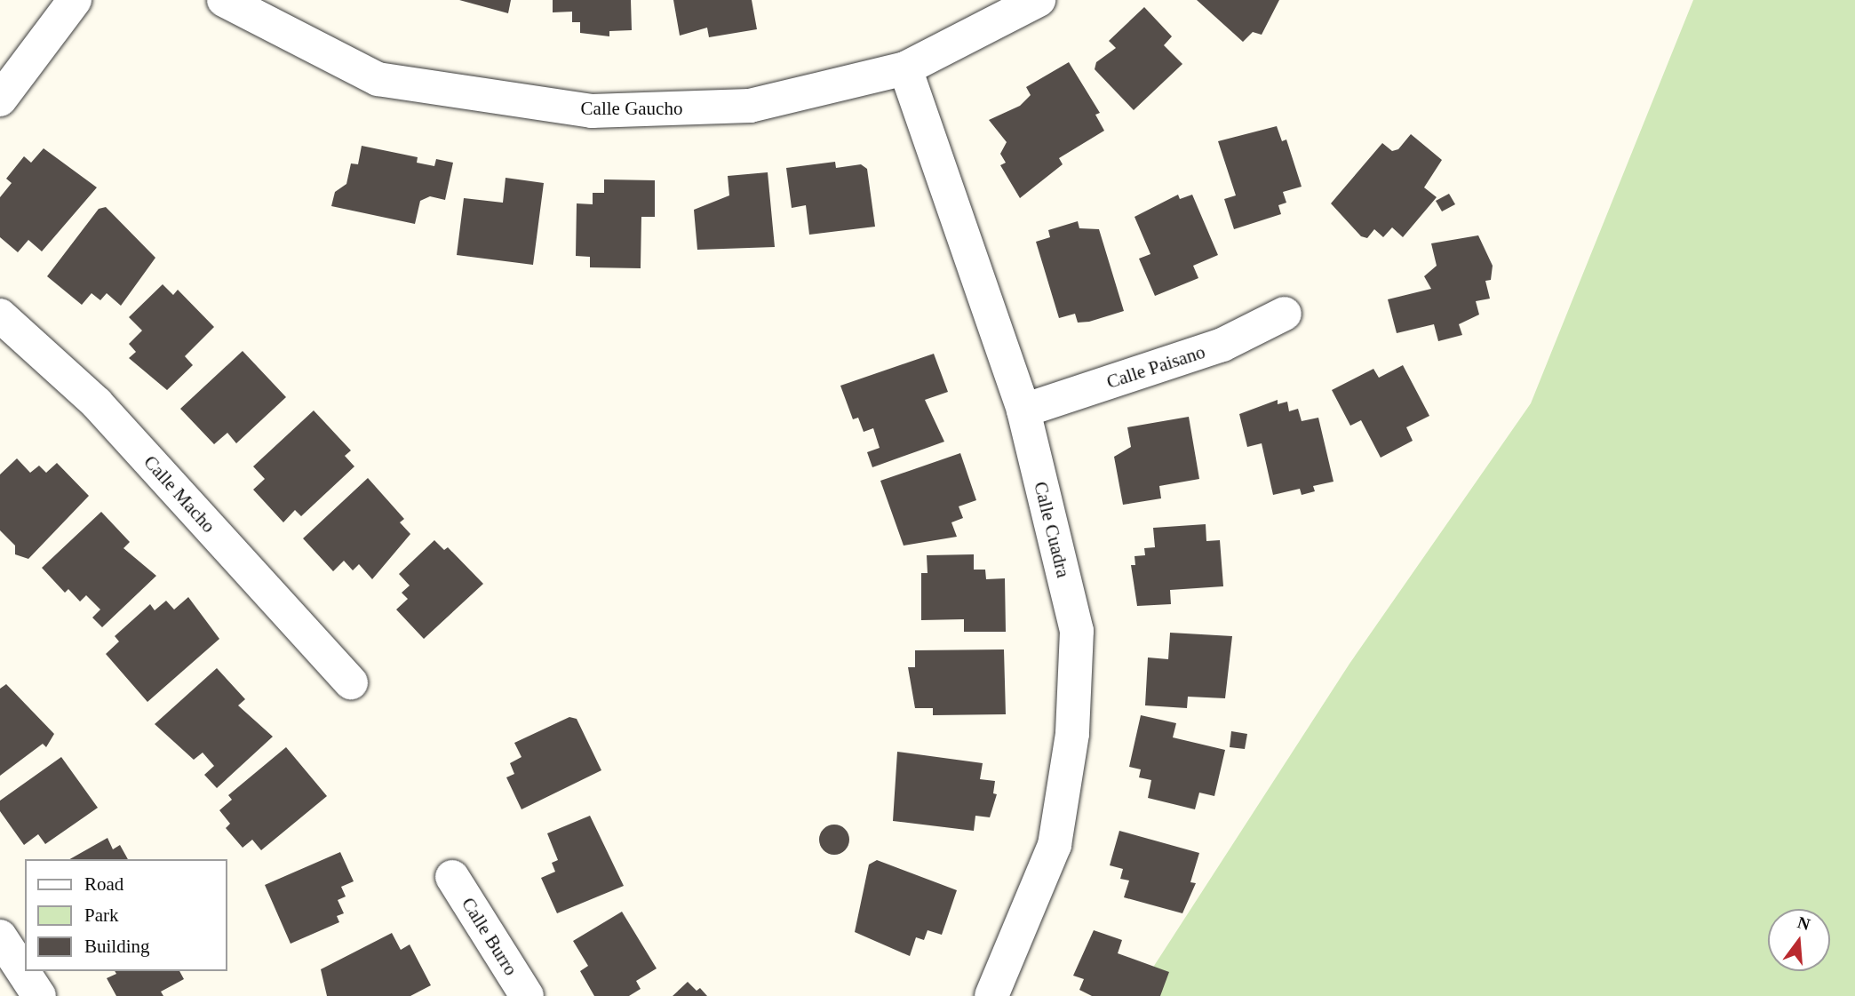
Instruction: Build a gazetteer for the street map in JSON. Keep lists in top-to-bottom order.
{
  "streets": {
    "street": [
      "Calle Gaucho",
      "Calle Paisano",
      "Calle Macho",
      "Calle Cuadra",
      "Calle Burro"
    ]
  },
  "crossings": [
    ["Calle Gaucho", "Calle Cuadra"],
    ["Calle Paisano", "Calle Cuadra"]
  ],
  "legend": ["Road", "Park", "Building"],
  "north": "top"
}
